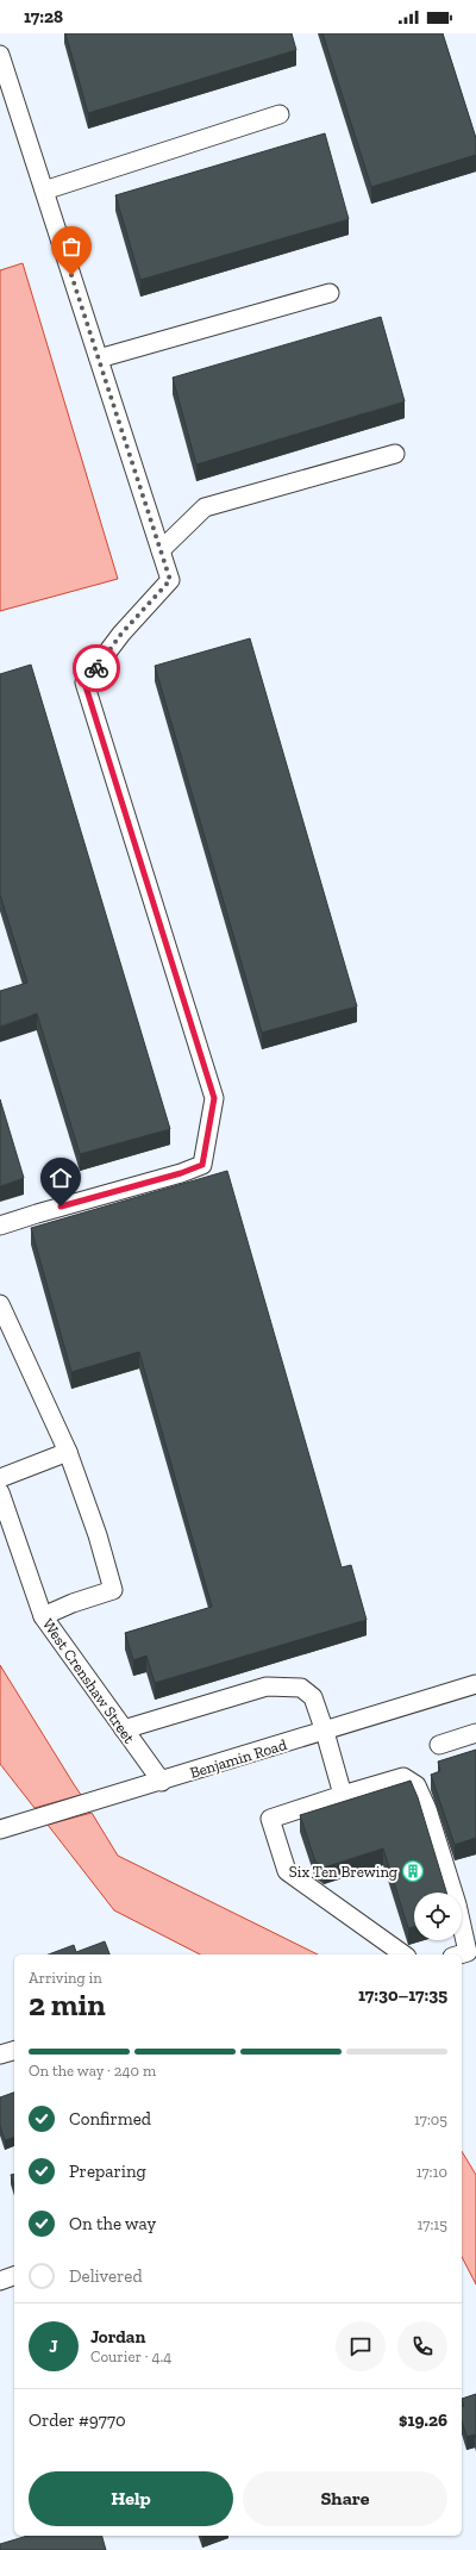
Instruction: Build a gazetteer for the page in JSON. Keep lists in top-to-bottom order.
{
  "streets": {
    "street": ["West Crenshaw Street", "Benjamin Road"]
  },
  "crossings": [
    ["West Crenshaw Street", "Benjamin Road"]
  ],
  "places": {
    "building": ["Six Ten Brewing"]
  },
  "page": {
    "status": "17:28",
    "heading": ["2 min", "Arriving in", "17:30–17:35"],
    "panel": [
      "Jordan",
      "Courier · 4.4",
      "Order #9770",
      "$19.26"
    ],
    "bar": "On the way · 240 m",
    "list": [
      ["Confirmed", "17:05"],
      ["Preparing", "17:10"],
      ["On the way", "17:15"],
      "Delivered"
    ],
    "round": "J",
    "buttons": ["Help", "Share"]
  }
}
